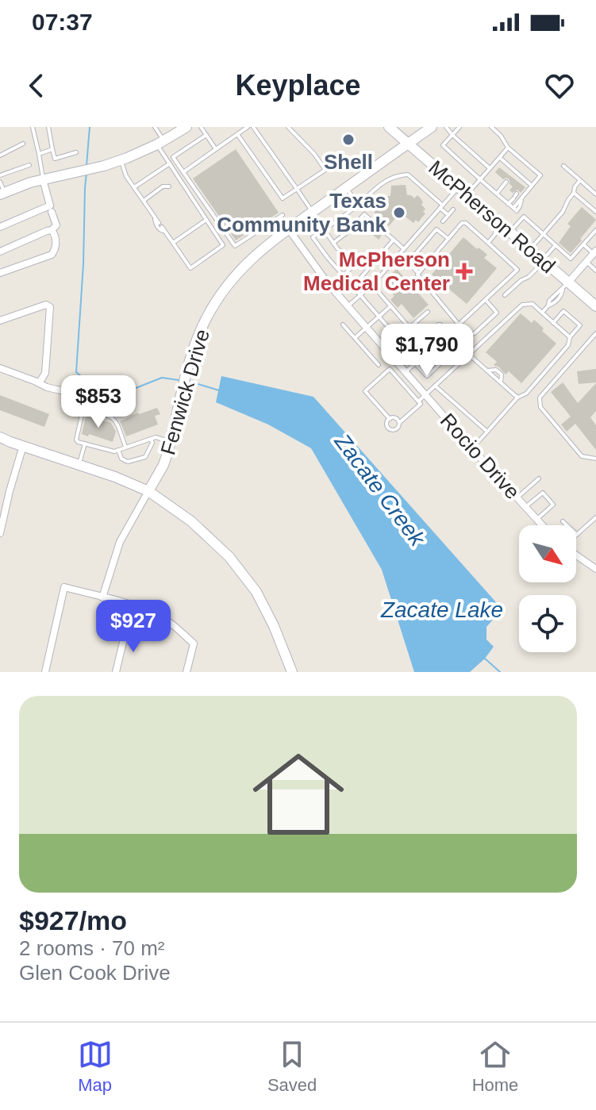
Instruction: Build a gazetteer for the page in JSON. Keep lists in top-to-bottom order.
{
  "streets": {
    "main road": ["McPherson Road", "Fenwick Drive"],
    "street": ["Rocio Drive"]
  },
  "crossings": [
    ["McPherson Road", "Fenwick Drive"],
    ["Fenwick Drive", "Rocio Drive"]
  ],
  "water": ["Zacate Creek", "Zacate Lake"],
  "places": {
    "other": ["Shell", "Texas Community Bank"],
    "health": ["McPherson Medical Center"]
  },
  "north": "bottom right",
  "page": {
    "status": "07:37",
    "header": "Keyplace",
    "price": ["$1,790", "$853", "$927"],
    "list": [
      {
        "name": "$927/mo",
        "note": "2 rooms · 70 m² · Glen Cook Drive"
      }
    ],
    "tabs": ["Map", "Saved", "Home"]
  }
}
